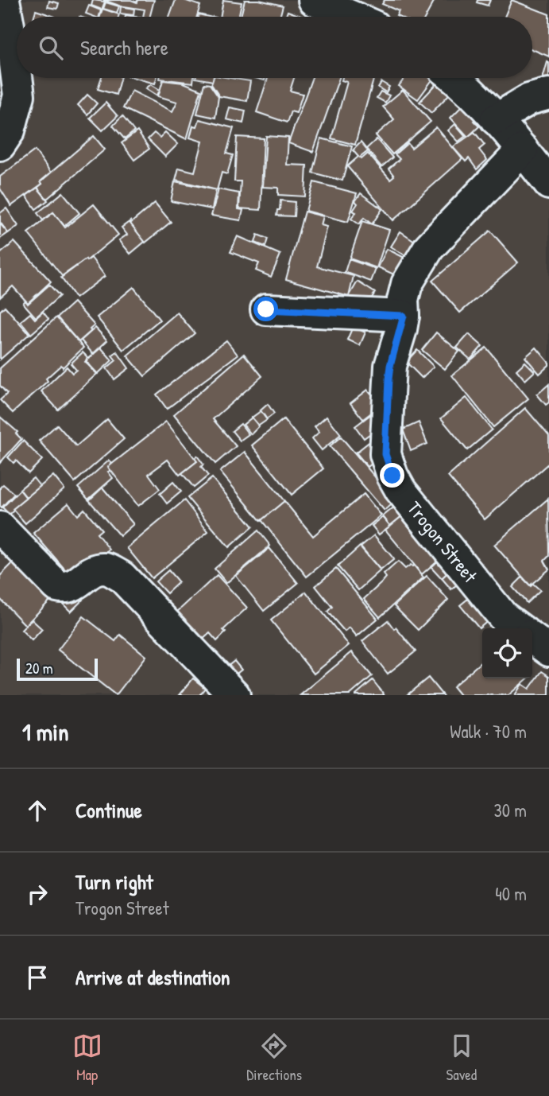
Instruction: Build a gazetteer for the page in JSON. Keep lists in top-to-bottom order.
{
  "streets": {
    "street": ["Trogon Street"]
  },
  "scale_bar": "20 m",
  "page": {
    "search": "Search here",
    "scale": "20 m",
    "heading": ["1 min", "Walk · 70 m"],
    "list": [
      ["Continue", "30 m"],
      ["Turn right", "Trogon Street", "40 m"],
      "Arrive at destination"
    ],
    "nav": ["Map", "Directions", "Saved"]
  }
}
